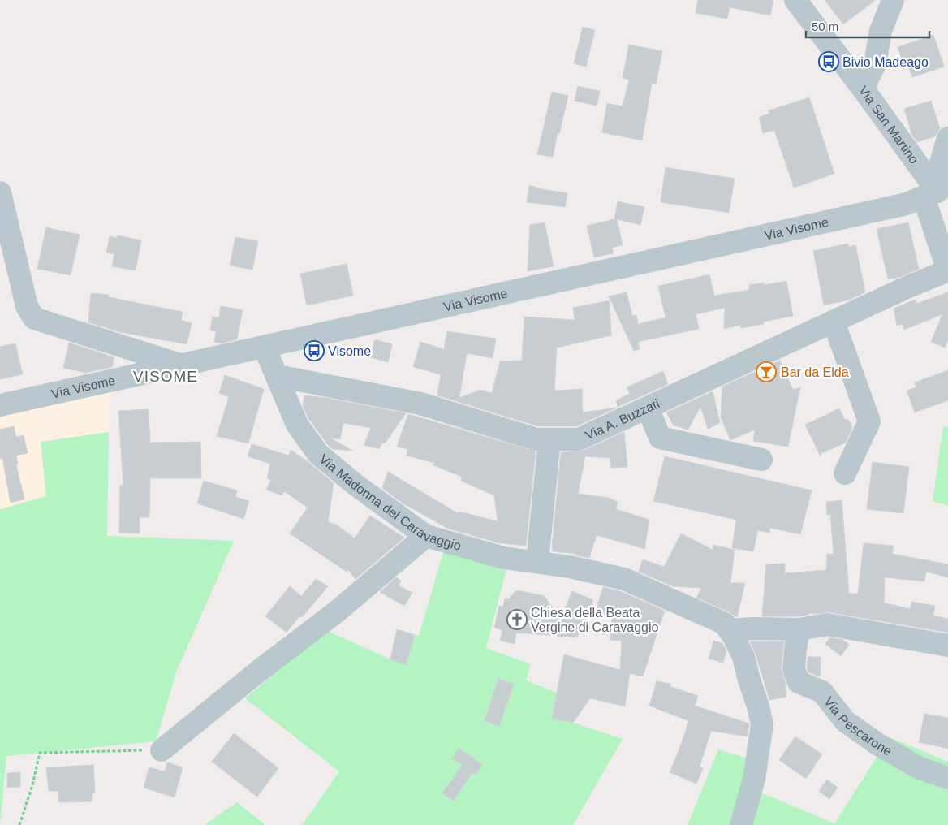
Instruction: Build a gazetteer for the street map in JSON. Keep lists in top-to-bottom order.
{
  "streets": {
    "street": [
      "Via San Martino",
      "Via Visome",
      "Via A. Buzzati",
      "Via Madonna del Caravaggio",
      "Via Pescarone"
    ]
  },
  "crossings": [
    ["Via San Martino", "Via Visome"],
    ["Via Visome", "Via Madonna del Caravaggio"],
    ["Via A. Buzzati", "Via Madonna del Caravaggio"]
  ],
  "districts": ["VISOME"],
  "places": {
    "bus stop": ["Bivio Madeago", "Visome"],
    "bar": ["Bar da Elda"],
    "church": ["Chiesa della Beata Vergine di Caravaggio"]
  },
  "scale_bar": "50 m"
}
